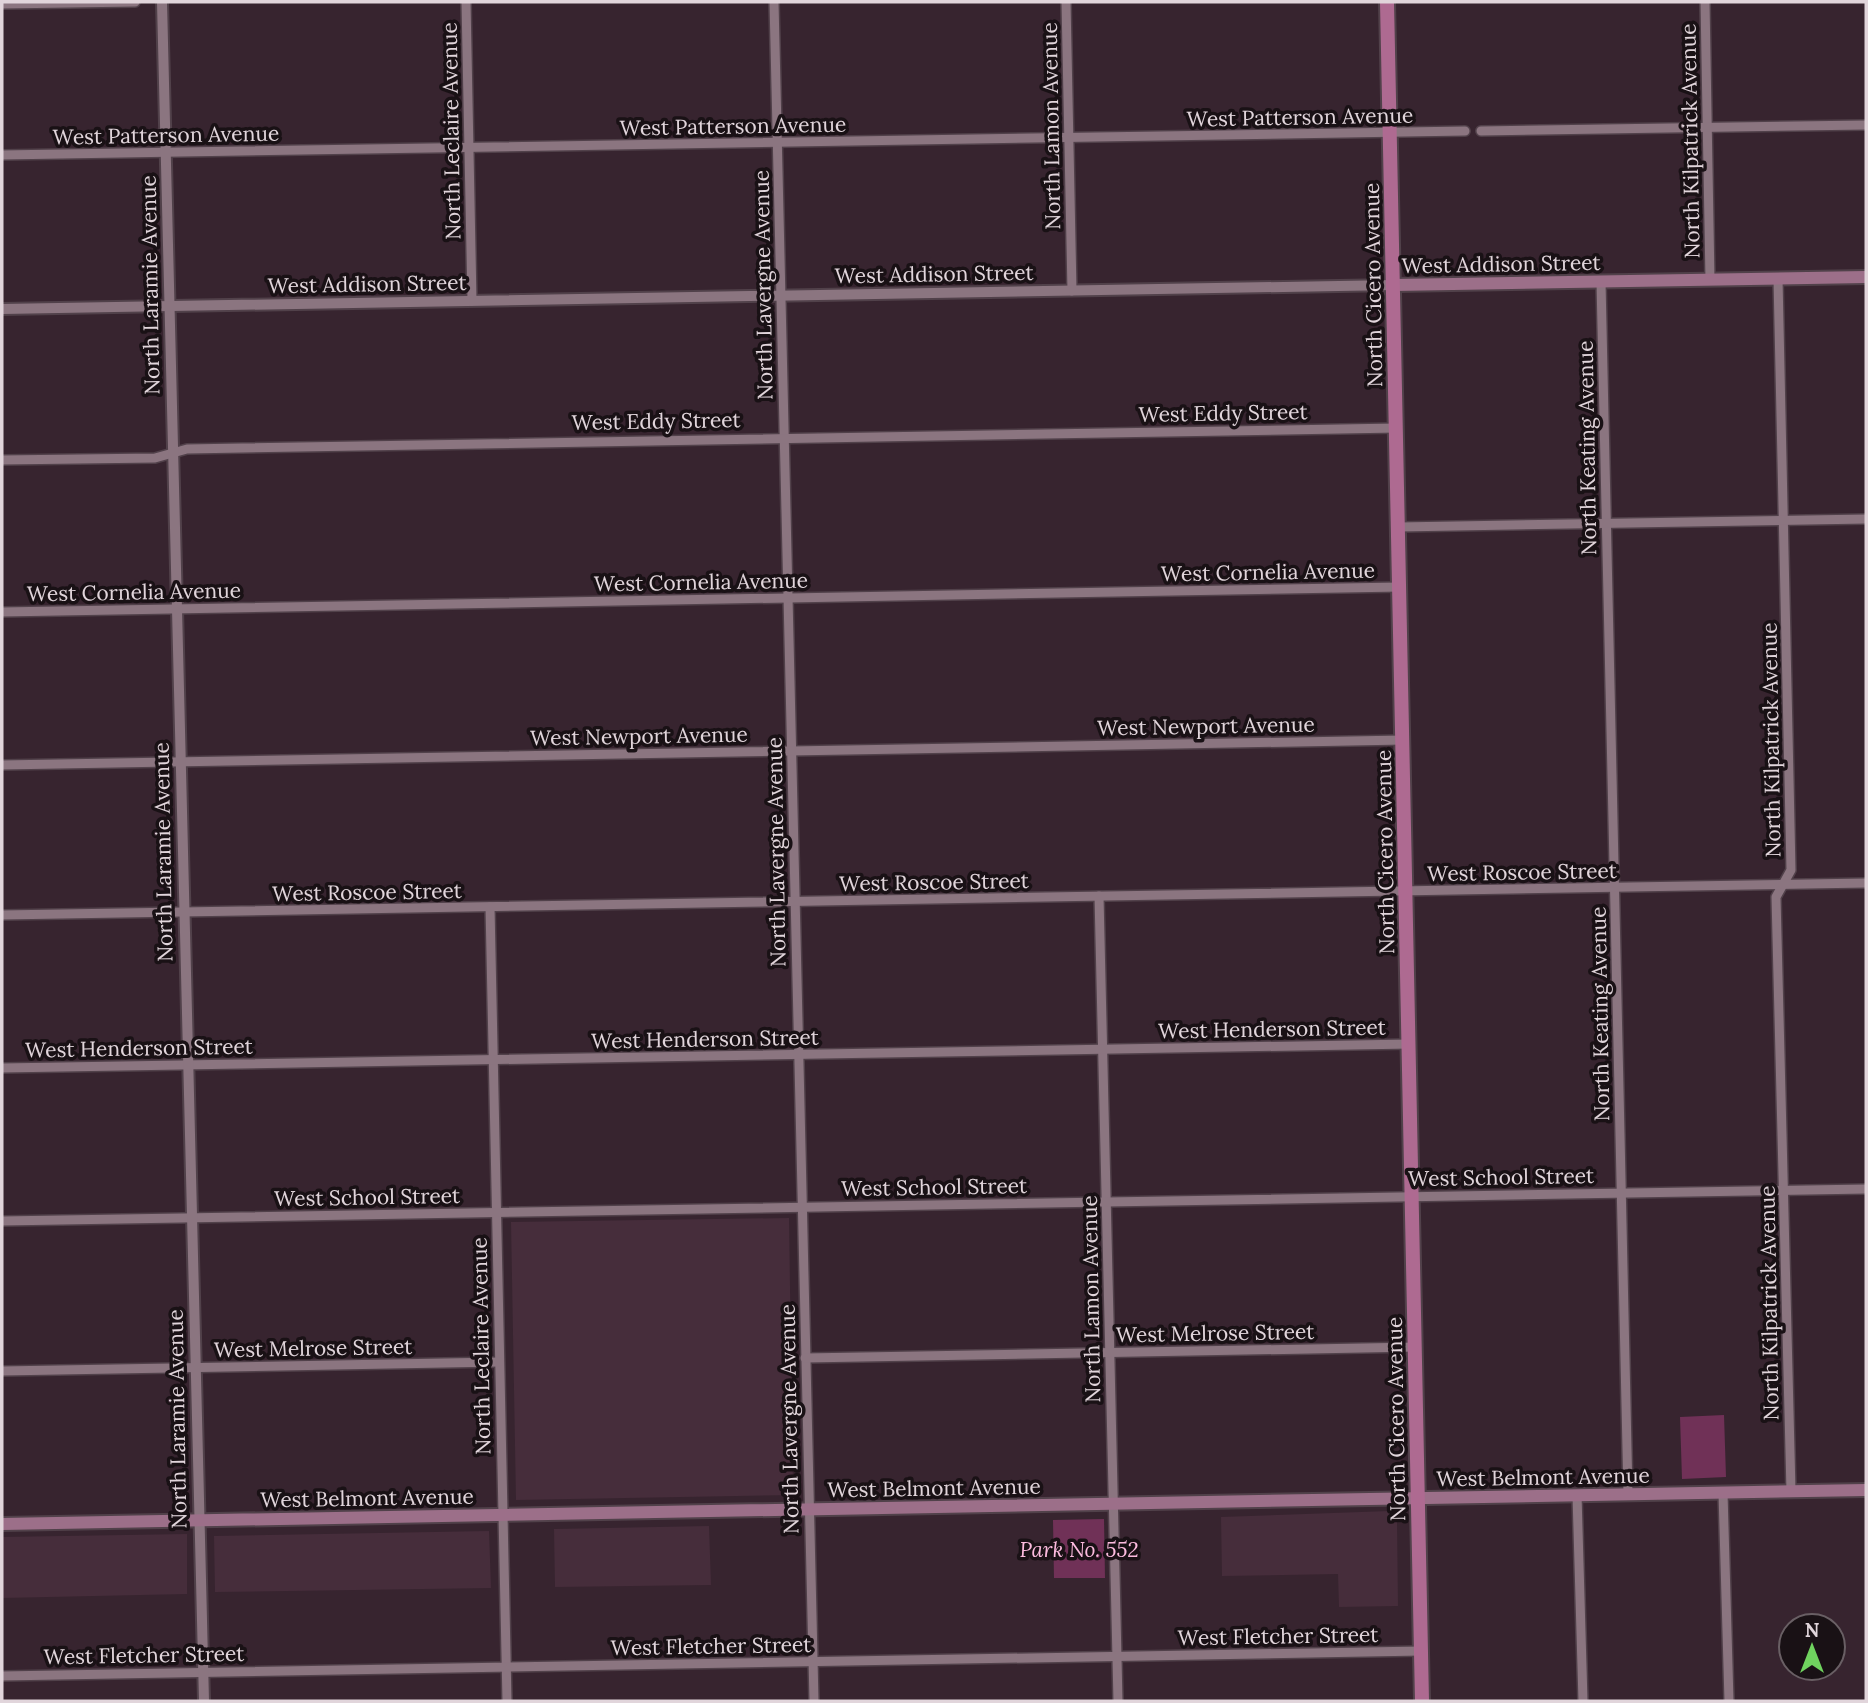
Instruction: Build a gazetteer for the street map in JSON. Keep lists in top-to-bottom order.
{
  "streets": {
    "main road": ["West Addison Street", "North Cicero Avenue", "West Belmont Avenue"],
    "street": [
      "West Patterson Avenue",
      "North Lamon Avenue",
      "North Leclaire Avenue",
      "North Kilpatrick Avenue",
      "North Laramie Avenue",
      "North Lavergne Avenue",
      "West Eddy Street",
      "North Keating Avenue",
      "West Cornelia Avenue",
      "West Newport Avenue",
      "West Roscoe Street",
      "West Henderson Street",
      "West School Street",
      "West Melrose Street",
      "West Fletcher Street"
    ]
  },
  "crossings": [
    ["West Patterson Avenue", "North Lamon Avenue"],
    ["West Patterson Avenue", "North Leclaire Avenue"],
    ["West Patterson Avenue", "North Laramie Avenue"],
    ["West Patterson Avenue", "North Lavergne Avenue"],
    ["West Patterson Avenue", "North Cicero Avenue"],
    ["North Lamon Avenue", "West Addison Street"],
    ["North Lamon Avenue", "West Roscoe Street"],
    ["North Lamon Avenue", "West Henderson Street"],
    ["North Lamon Avenue", "West School Street"],
    ["North Lamon Avenue", "West Melrose Street"],
    ["North Lamon Avenue", "West Belmont Avenue"],
    ["North Lamon Avenue", "West Fletcher Street"],
    ["North Leclaire Avenue", "West Addison Street"],
    ["North Leclaire Avenue", "West Roscoe Street"],
    ["North Leclaire Avenue", "West Henderson Street"],
    ["North Leclaire Avenue", "West School Street"],
    ["North Leclaire Avenue", "West Melrose Street"],
    ["North Leclaire Avenue", "West Belmont Avenue"],
    ["North Leclaire Avenue", "West Fletcher Street"],
    ["North Kilpatrick Avenue", "West Addison Street"],
    ["North Kilpatrick Avenue", "West Roscoe Street"],
    ["North Kilpatrick Avenue", "West School Street"],
    ["North Kilpatrick Avenue", "West Belmont Avenue"],
    ["West Addison Street", "North Laramie Avenue"],
    ["West Addison Street", "North Lavergne Avenue"],
    ["West Addison Street", "North Cicero Avenue"],
    ["West Addison Street", "North Keating Avenue"],
    ["North Laramie Avenue", "West Eddy Street"],
    ["North Laramie Avenue", "West Cornelia Avenue"],
    ["North Laramie Avenue", "West Newport Avenue"],
    ["North Laramie Avenue", "West Roscoe Street"],
    ["North Laramie Avenue", "West Henderson Street"],
    ["North Laramie Avenue", "West School Street"],
    ["North Laramie Avenue", "West Melrose Street"],
    ["North Laramie Avenue", "West Belmont Avenue"],
    ["North Laramie Avenue", "West Fletcher Street"],
    ["North Lavergne Avenue", "West Eddy Street"],
    ["North Lavergne Avenue", "West Cornelia Avenue"],
    ["North Lavergne Avenue", "West Newport Avenue"],
    ["North Lavergne Avenue", "West Roscoe Street"],
    ["North Lavergne Avenue", "West Henderson Street"],
    ["North Lavergne Avenue", "West School Street"],
    ["North Lavergne Avenue", "West Melrose Street"],
    ["North Lavergne Avenue", "West Belmont Avenue"],
    ["North Lavergne Avenue", "West Fletcher Street"],
    ["North Cicero Avenue", "West Eddy Street"],
    ["North Cicero Avenue", "West Cornelia Avenue"],
    ["North Cicero Avenue", "West Newport Avenue"],
    ["North Cicero Avenue", "West Roscoe Street"],
    ["North Cicero Avenue", "West Henderson Street"],
    ["North Cicero Avenue", "West School Street"],
    ["North Cicero Avenue", "West Melrose Street"],
    ["North Cicero Avenue", "West Belmont Avenue"],
    ["North Cicero Avenue", "West Fletcher Street"],
    ["North Keating Avenue", "West Roscoe Street"],
    ["North Keating Avenue", "West School Street"],
    ["North Keating Avenue", "West Belmont Avenue"]
  ],
  "parks": ["Park No. 552"],
  "north": "top"
}
